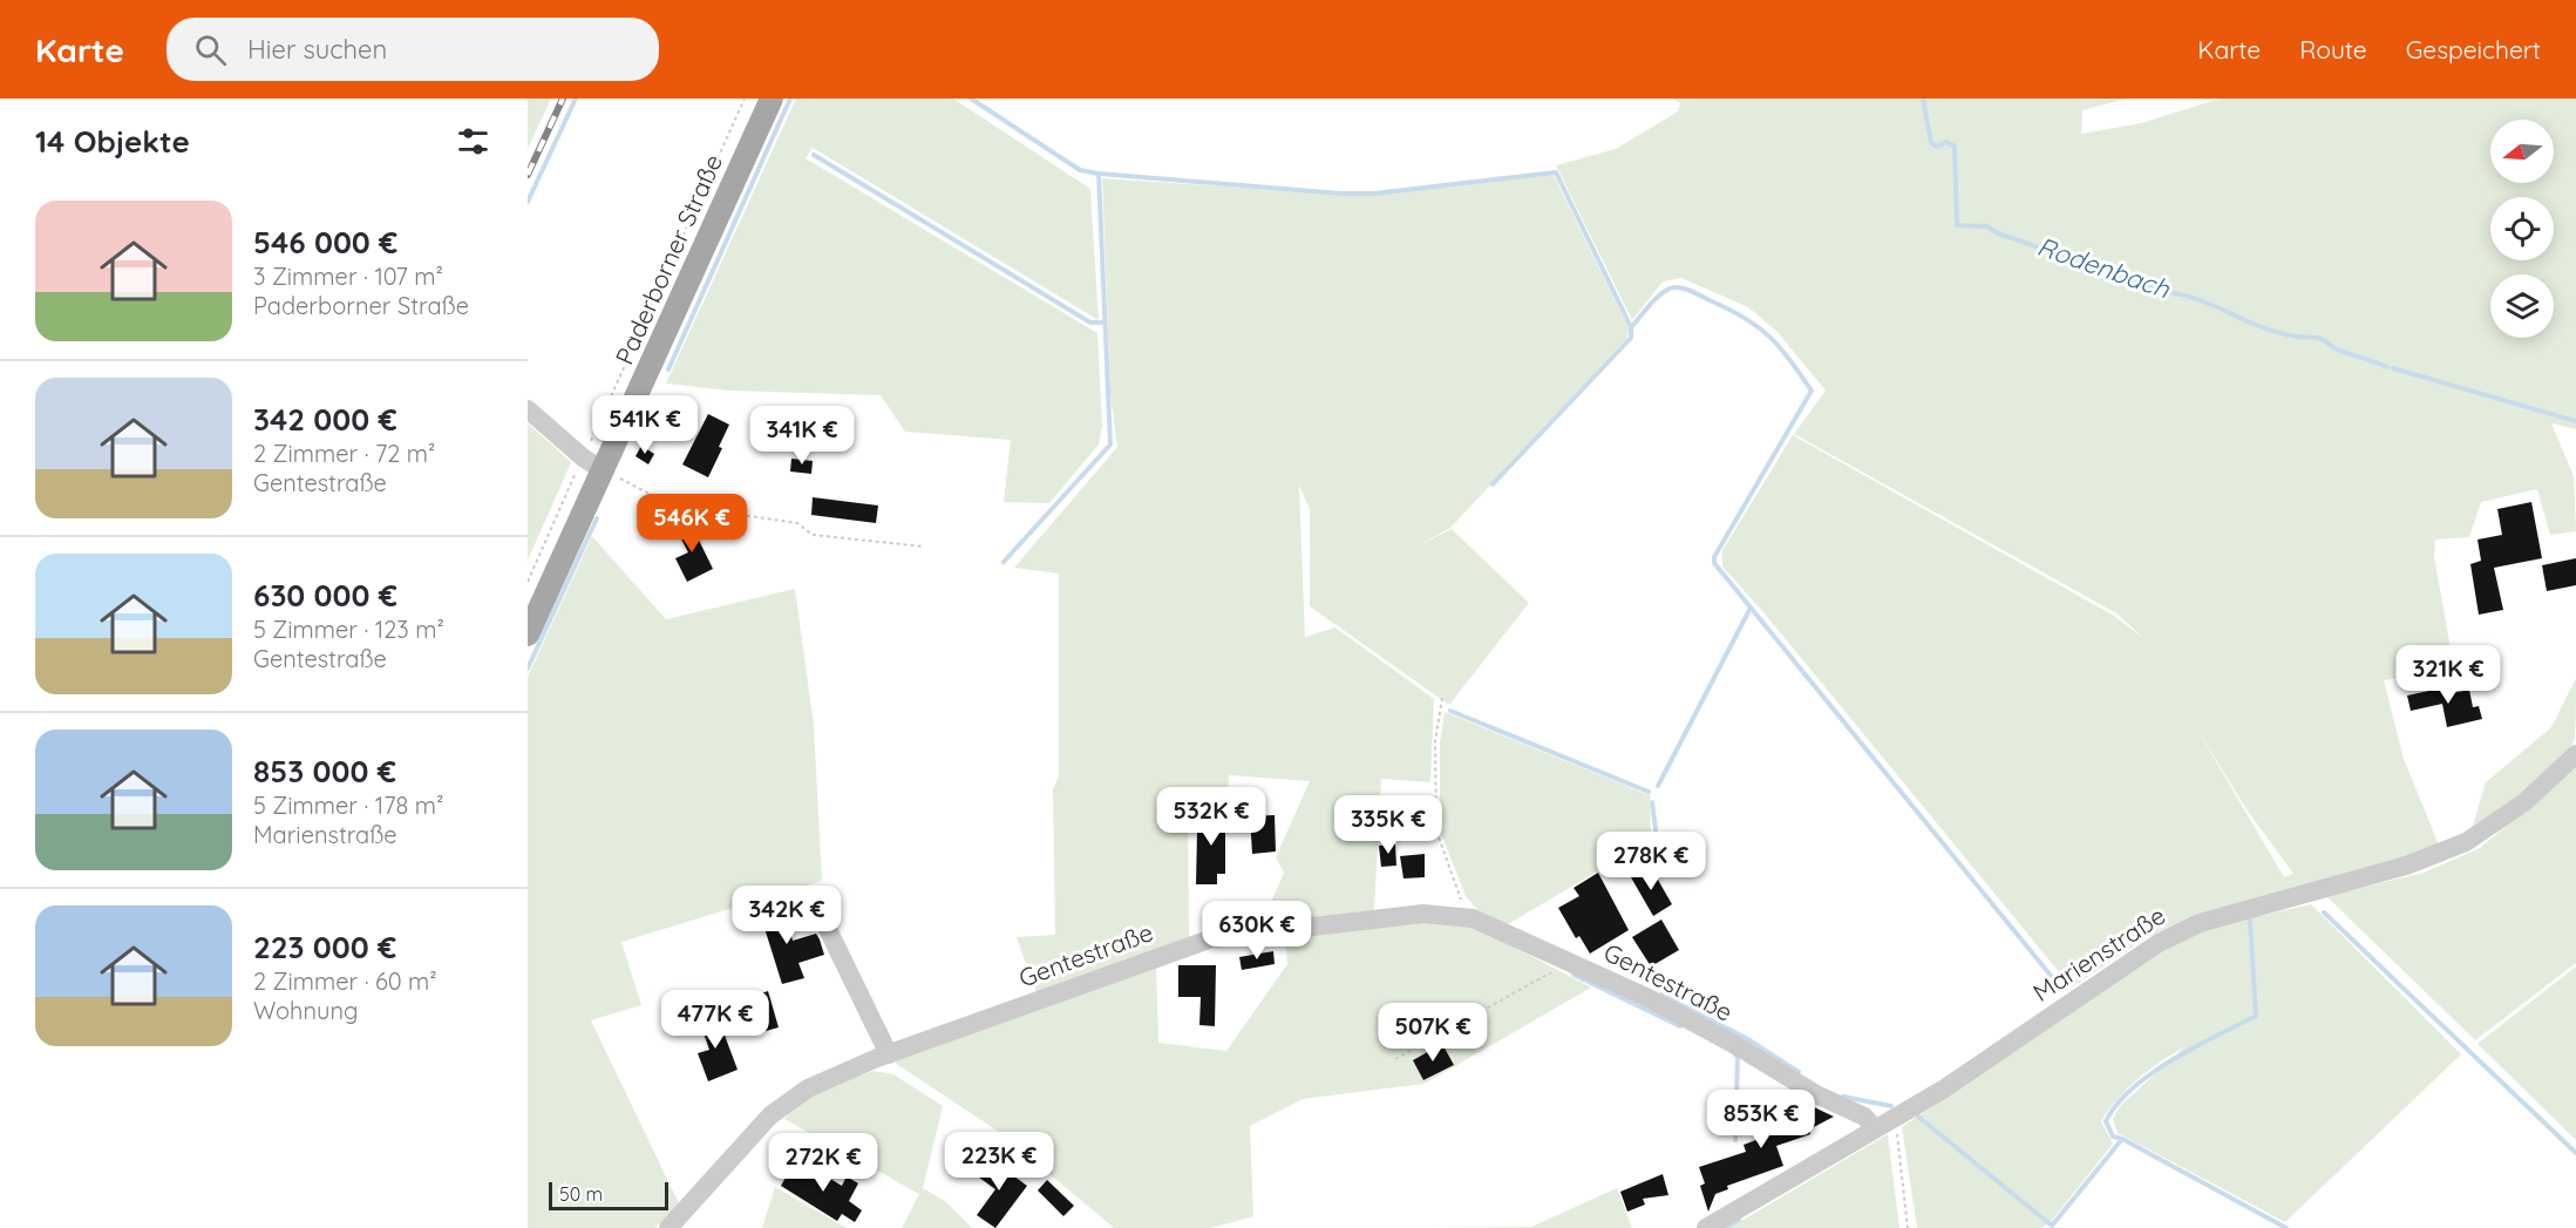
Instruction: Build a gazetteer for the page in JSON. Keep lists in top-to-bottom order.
{
  "streets": {
    "main road": ["Paderborner Straße"],
    "street": ["Marienstraße", "Gentestraße"]
  },
  "crossings": [
    ["Marienstraße", "Gentestraße"]
  ],
  "water": ["Rodenbach"],
  "scale_bar": "50 m",
  "north": "left",
  "page": {
    "header": "Karte",
    "search": "Hier suchen",
    "nav": ["Karte", "Route", "Gespeichert"],
    "heading": "14 Objekte",
    "list": [
      {
        "name": "546 000 €",
        "note": "3 Zimmer · 107 m² · Paderborner Straße"
      },
      {
        "name": "342 000 €",
        "note": "2 Zimmer · 72 m² · Gentestraße"
      },
      {
        "name": "630 000 €",
        "note": "5 Zimmer · 123 m² · Gentestraße"
      },
      {
        "name": "853 000 €",
        "note": "5 Zimmer · 178 m² · Marienstraße"
      },
      {
        "name": "223 000 €",
        "note": "2 Zimmer · 60 m² · Wohnung"
      }
    ],
    "price": [
      "541K €",
      "341K €",
      "546K €",
      "321K €",
      "532K €",
      "335K €",
      "278K €",
      "342K €",
      "630K €",
      "477K €",
      "507K €",
      "853K €",
      "223K €",
      "272K €"
    ],
    "scale": "50 m"
  }
}
